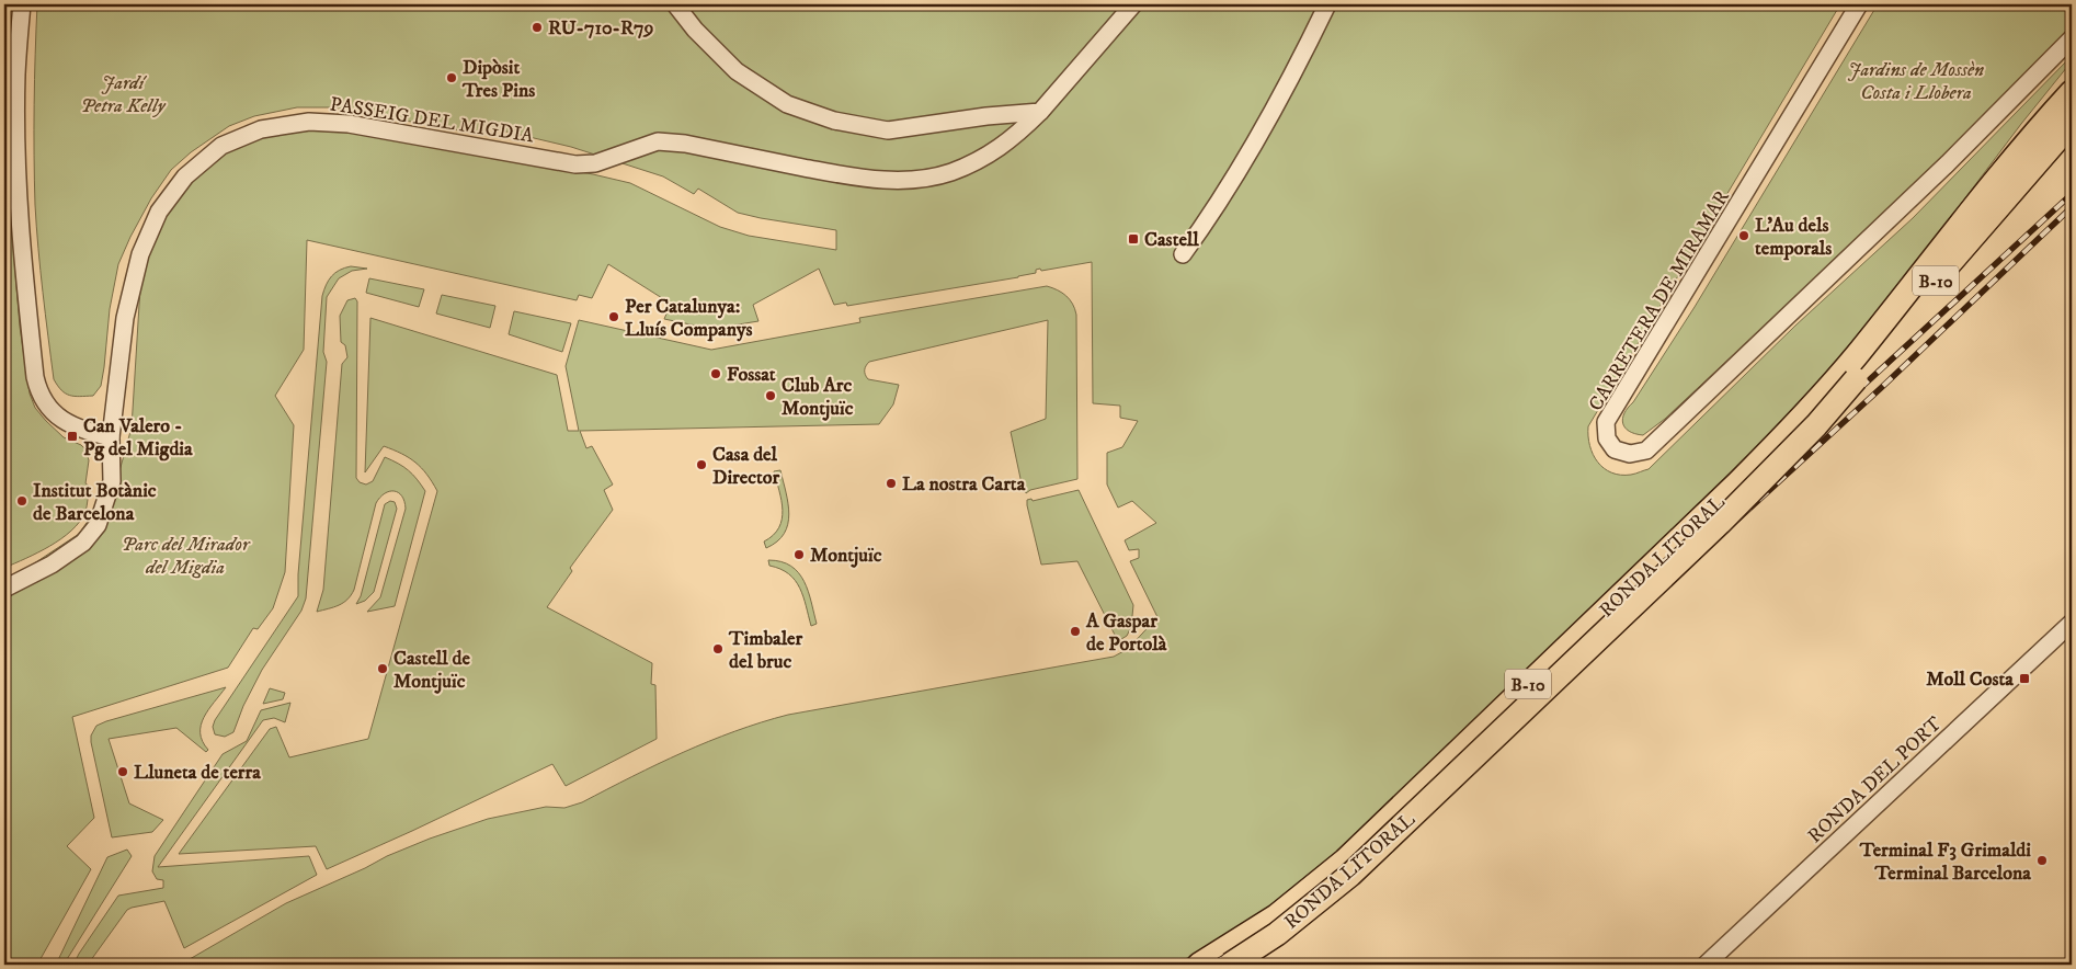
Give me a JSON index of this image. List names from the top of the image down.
{
  "streets": {
    "highway": ["B-10", "RONDA LITORAL"],
    "street": ["PASSEIG DEL MIGDIA", "CARRETERA DE MIRAMAR", "RONDA DEL PORT"]
  },
  "crossings": [
    ["B-10", "RONDA LITORAL"]
  ],
  "parks": ["Jardins de Mossèn Costa i Llobera", "Jardí Petra Kelly", "Parc del Mirador del Migdia"],
  "places": {
    "other": [
      "RU-710-R79",
      "Dipòsit Tres Pins",
      "L'Au dels temporals",
      "Per Catalunya: Lluís Companys",
      "Fossat",
      "Club Arc Montjuïc",
      "Casa del Director",
      "La nostra Carta",
      "Institut Botànic de Barcelona",
      "Montjuïc",
      "A Gaspar de Portolà",
      "Timbaler del bruc",
      "Castell de Montjuïc",
      "Lluneta de terra",
      "Terminal F3 Grimaldi Terminal Barcelona"
    ],
    "transit": ["Castell", "Can Valero - Pg del Migdia", "Moll Costa"]
  }
}
